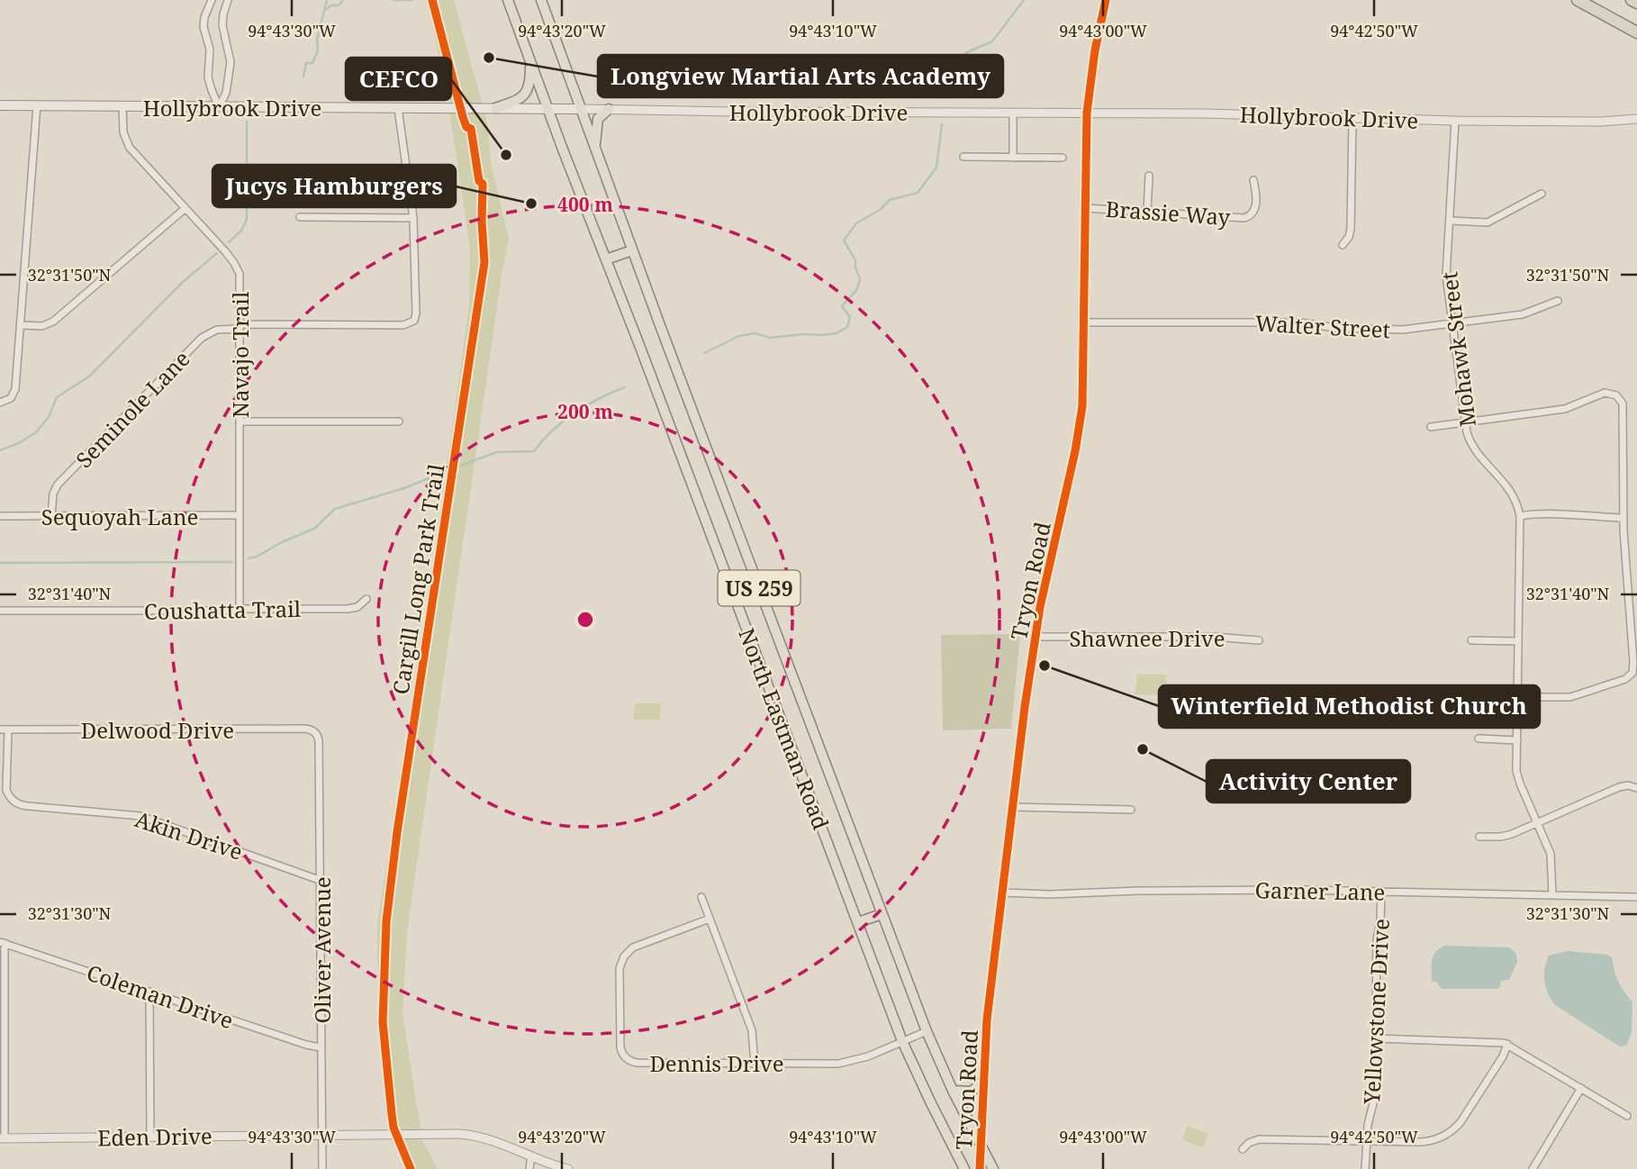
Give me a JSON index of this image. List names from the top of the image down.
{
  "streets": {
    "main road": ["Hollybrook Drive", "US 259", "North Eastman Road"],
    "street": [
      "Brassie Way",
      "Walter Street",
      "Mohawk Street",
      "Navajo Trail",
      "Seminole Lane",
      "Sequoyah Lane",
      "Tryon Road",
      "Coushatta Trail",
      "Shawnee Drive",
      "Delwood Drive",
      "Akin Drive",
      "Garner Lane",
      "Oliver Avenue",
      "Coleman Drive",
      "Yellowstone Drive",
      "Dennis Drive",
      "Eden Drive"
    ],
    "cycle path": ["Cargill Long Park Trail"]
  },
  "crossings": [
    ["Hollybrook Drive", "Mohawk Street"],
    ["Hollybrook Drive", "Navajo Trail"],
    ["Hollybrook Drive", "Seminole Lane"],
    ["Hollybrook Drive", "Tryon Road"],
    ["Hollybrook Drive", "North Eastman Road"],
    ["Brassie Way", "Tryon Road"],
    ["Walter Street", "Mohawk Street"],
    ["Walter Street", "Tryon Road"],
    ["Mohawk Street", "Garner Lane"],
    ["Navajo Trail", "Seminole Lane"],
    ["Navajo Trail", "Sequoyah Lane"],
    ["Navajo Trail", "Coushatta Trail"],
    ["Seminole Lane", "Sequoyah Lane"],
    ["Tryon Road", "Shawnee Drive"],
    ["Tryon Road", "North Eastman Road"],
    ["Tryon Road", "Garner Lane"],
    ["North Eastman Road", "Dennis Drive"],
    ["Delwood Drive", "Akin Drive"],
    ["Delwood Drive", "Oliver Avenue"],
    ["Akin Drive", "Oliver Avenue"],
    ["Garner Lane", "Yellowstone Drive"],
    ["Oliver Avenue", "Coleman Drive"],
    ["Oliver Avenue", "Eden Drive"]
  ],
  "places": [
    "Longview Martial Arts Academy",
    "CEFCO",
    "Jucys Hamburgers",
    "Winterfield Methodist Church",
    "Activity Center"
  ],
  "coordinates": [
    "94°43'30\"W",
    "94°43'20\"W",
    "94°43'10\"W",
    "94°43'00\"W",
    "94°42'50\"W",
    "32°31'50\"N",
    "32°31'40\"N",
    "32°31'30\"N"
  ],
  "rings": ["400 m", "200 m"]
}
